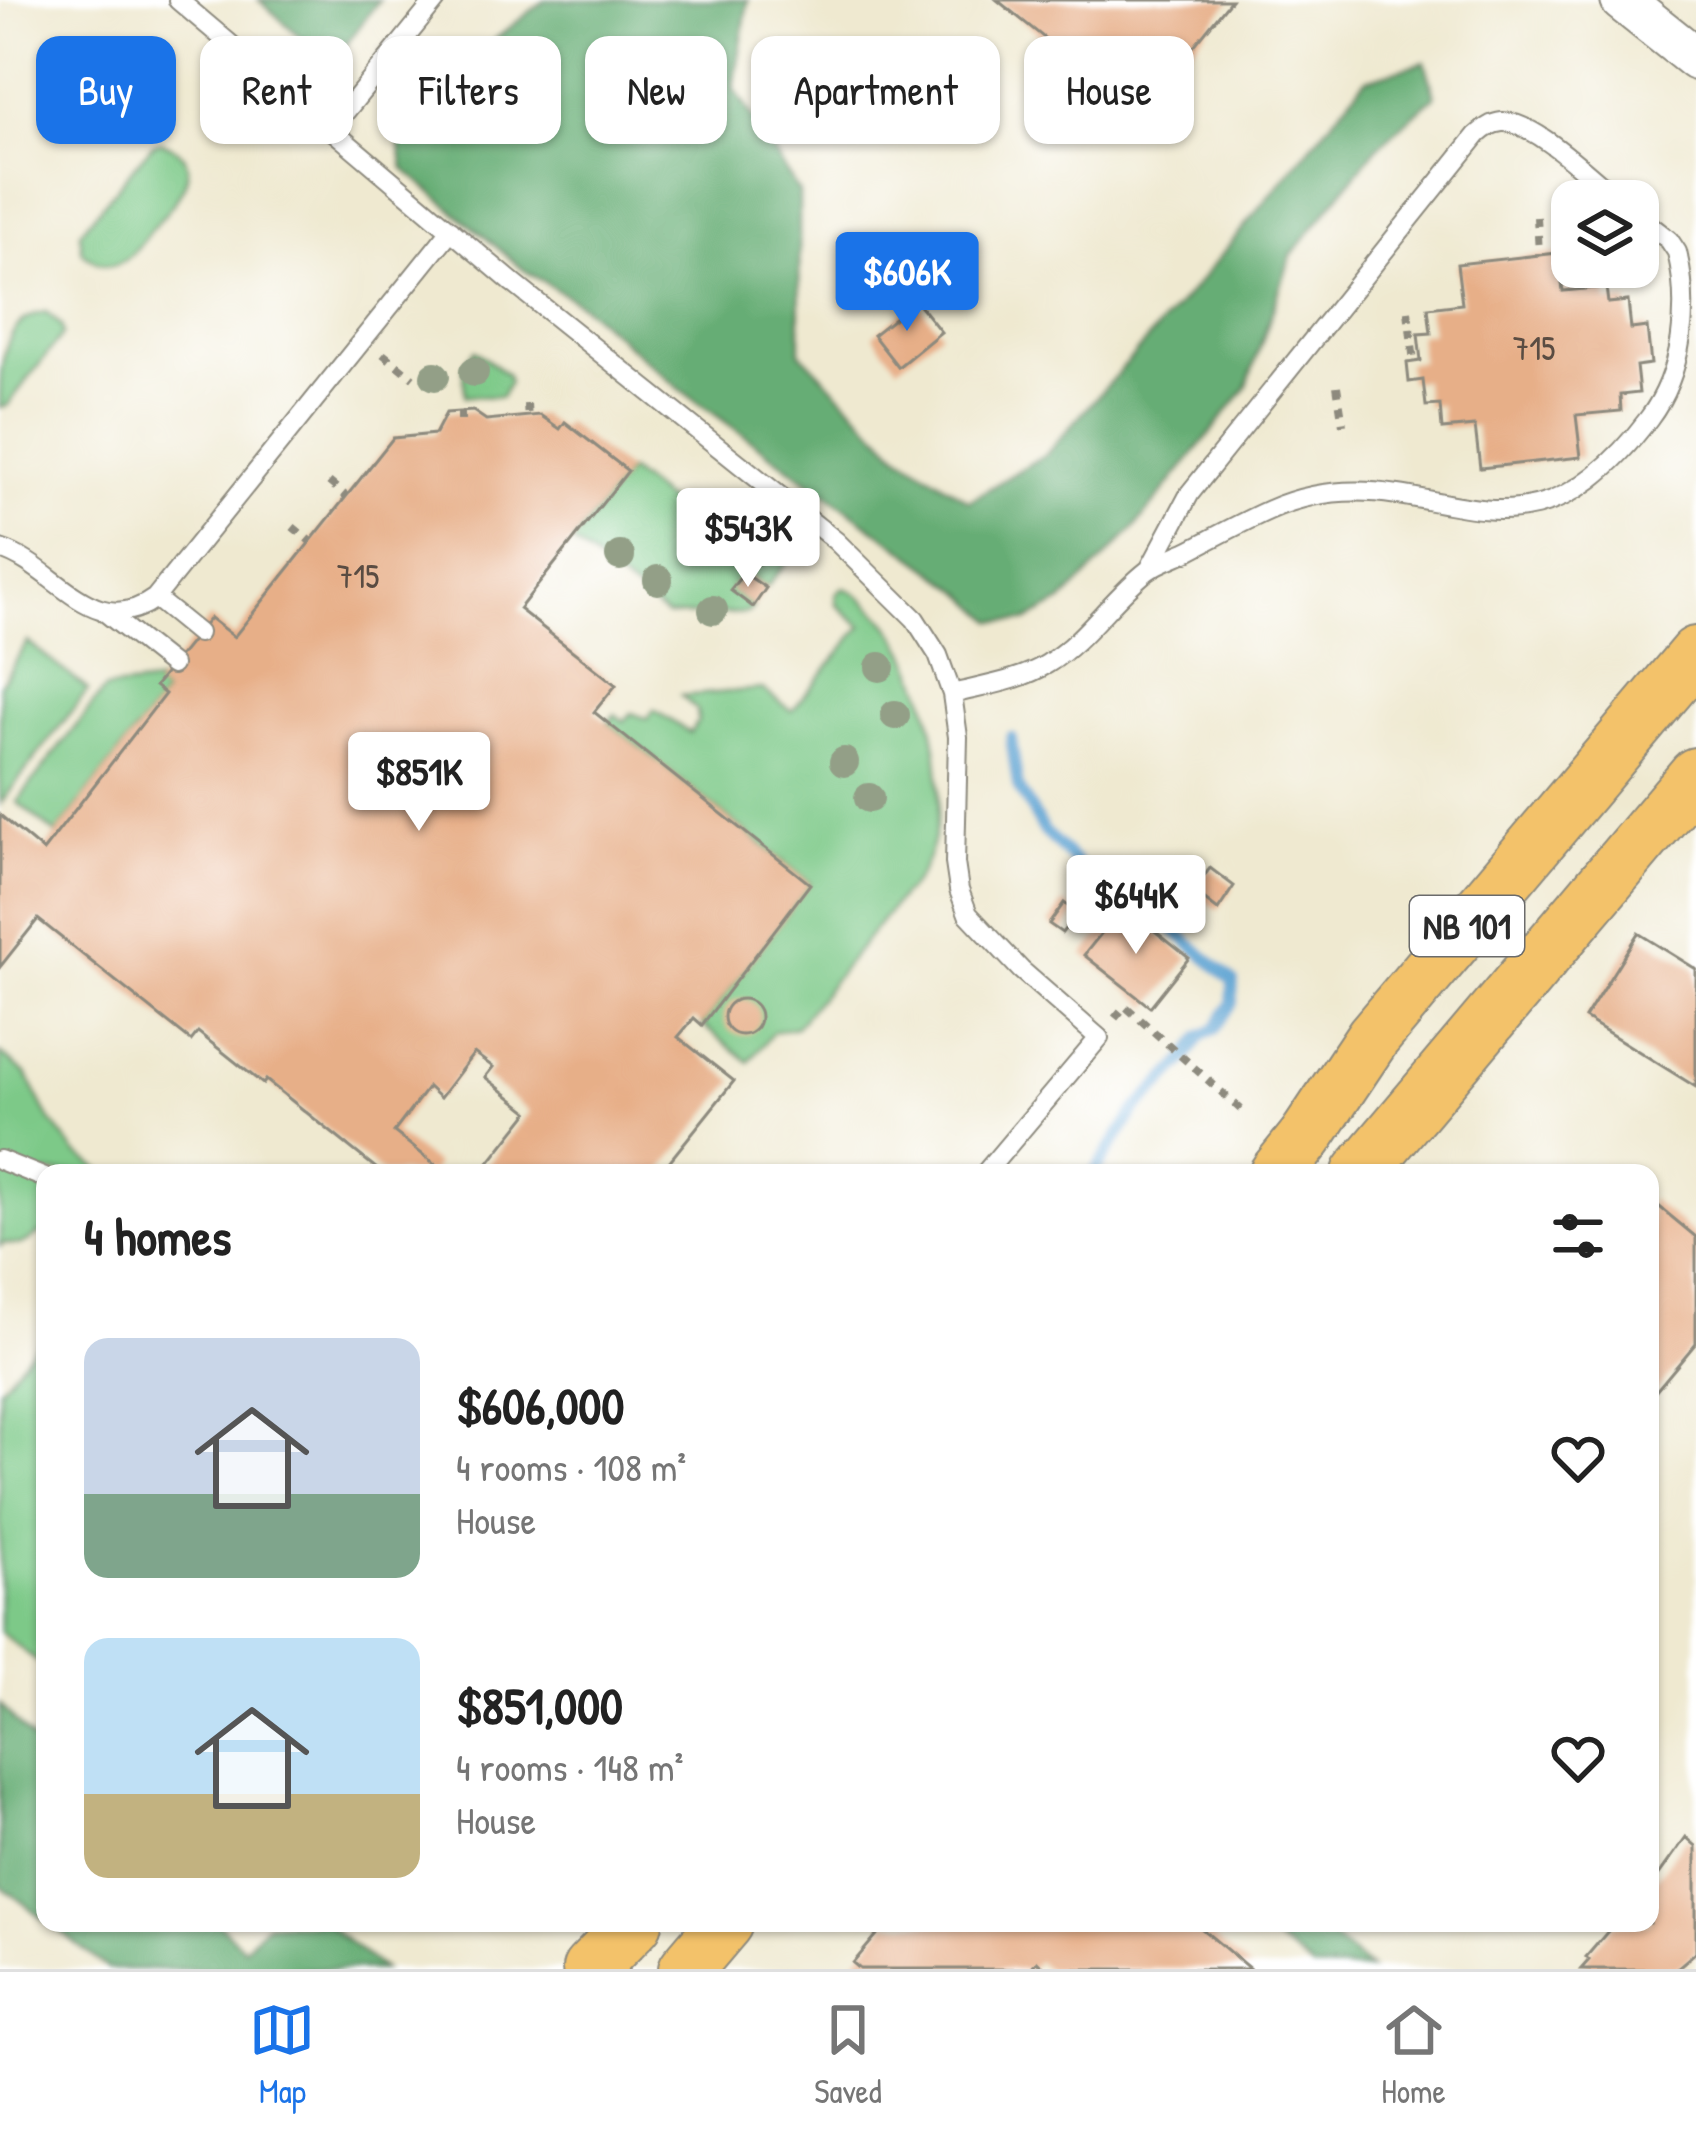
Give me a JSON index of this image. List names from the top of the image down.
{
  "streets": {
    "main road": ["NB 101"]
  },
  "house_numbers": ["715", "715"],
  "page": {
    "chip": [
      "Buy",
      "Rent",
      "Filters",
      "New",
      "Apartment",
      "House"
    ],
    "price": [
      "$606K",
      "$543K",
      "$851K",
      "$644K"
    ],
    "heading": "4 homes",
    "list": [
      {
        "name": "$606,000",
        "note": "4 rooms · 108 m² · House"
      },
      {
        "name": "$851,000",
        "note": "4 rooms · 148 m² · House"
      }
    ],
    "tabs": ["Map", "Saved", "Home"]
  }
}
